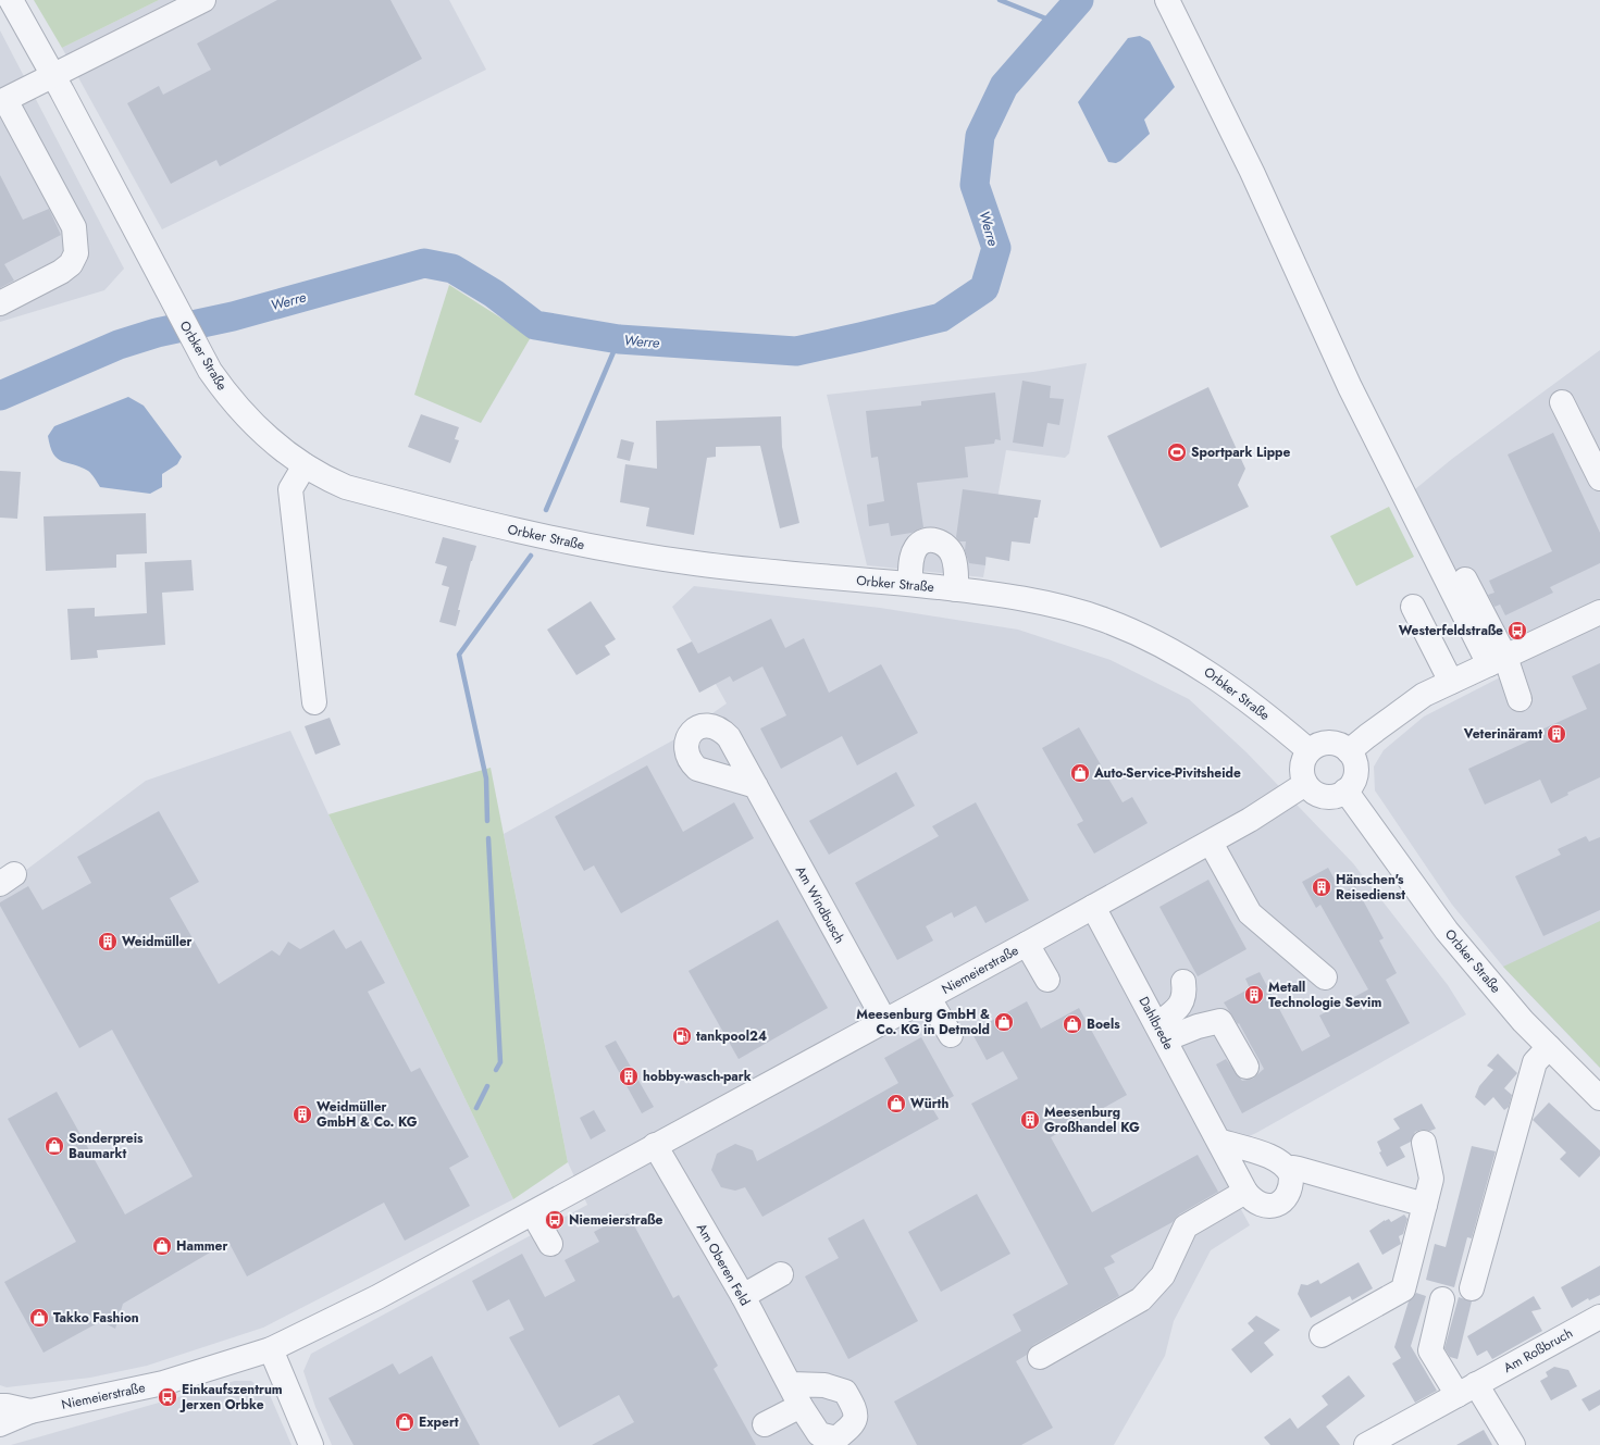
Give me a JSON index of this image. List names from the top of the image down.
{
  "streets": {
    "street": [
      "Orbker Straße",
      "Am Windbusch",
      "Niemeierstraße",
      "Dahlbrede",
      "Am Oberen Feld",
      "Am Roßbruch"
    ]
  },
  "crossings": [
    ["Orbker Straße", "Niemeierstraße"],
    ["Am Windbusch", "Niemeierstraße"],
    ["Niemeierstraße", "Dahlbrede"],
    ["Niemeierstraße", "Am Oberen Feld"]
  ],
  "water": ["Werre"],
  "places": {
    "sports": ["Sportpark Lippe"],
    "bus stop": ["Westerfeldstraße", "Niemeierstraße", "Einkaufszentrum Jerxen Orbke"],
    "building": [
      "Veterinäramt",
      "Hänschen's Reisedienst",
      "Weidmüller",
      "Metall Technologie Sevim",
      "hobby-wasch-park",
      "Weidmüller GmbH & Co. KG",
      "Meesenburg Großhandel KG"
    ],
    "shop": [
      "Auto-Service-Pivitsheide",
      "Meesenburg GmbH & Co. KG in Detmold",
      "Boels",
      "Würth",
      "Sonderpreis Baumarkt",
      "Hammer",
      "Takko Fashion",
      "Expert"
    ],
    "fuel station": ["tankpool24"]
  }
}
